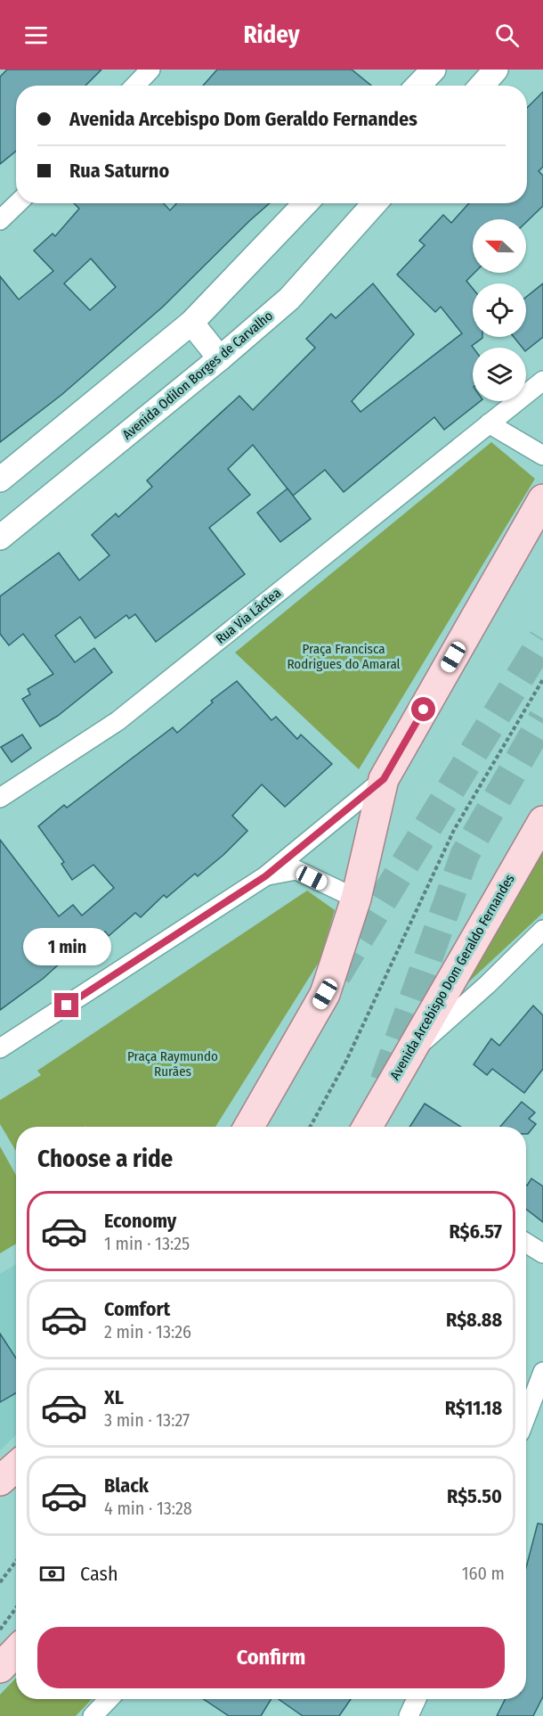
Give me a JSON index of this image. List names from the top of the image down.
{
  "streets": {
    "main road": ["Avenida Arcebispo Dom Geraldo Fernandes"],
    "street": ["Avenida Odilon Borges de Carvalho", "Rua Via Láctea"]
  },
  "parks": ["Praça Francisca Rodrigues do Amaral", "Praça Raymundo Rurães"],
  "north": "left",
  "page": {
    "header": "Ridey",
    "banner": ["Avenida Arcebispo Dom Geraldo Fernandes", "Rua Saturno"],
    "bubble": "1 min",
    "heading": "Choose a ride",
    "list": [
      {
        "name": "Economy",
        "note": "1 min · 13:25",
        "value": "R$6.57"
      },
      {
        "name": "Comfort",
        "note": "2 min · 13:26",
        "value": "R$8.88"
      },
      {
        "name": "XL",
        "note": "3 min · 13:27",
        "value": "R$11.18"
      },
      {
        "name": "Black",
        "note": "4 min · 13:28",
        "value": "R$5.50"
      }
    ],
    "pay": ["Cash", "160 m"],
    "buttons": "Confirm"
  }
}
